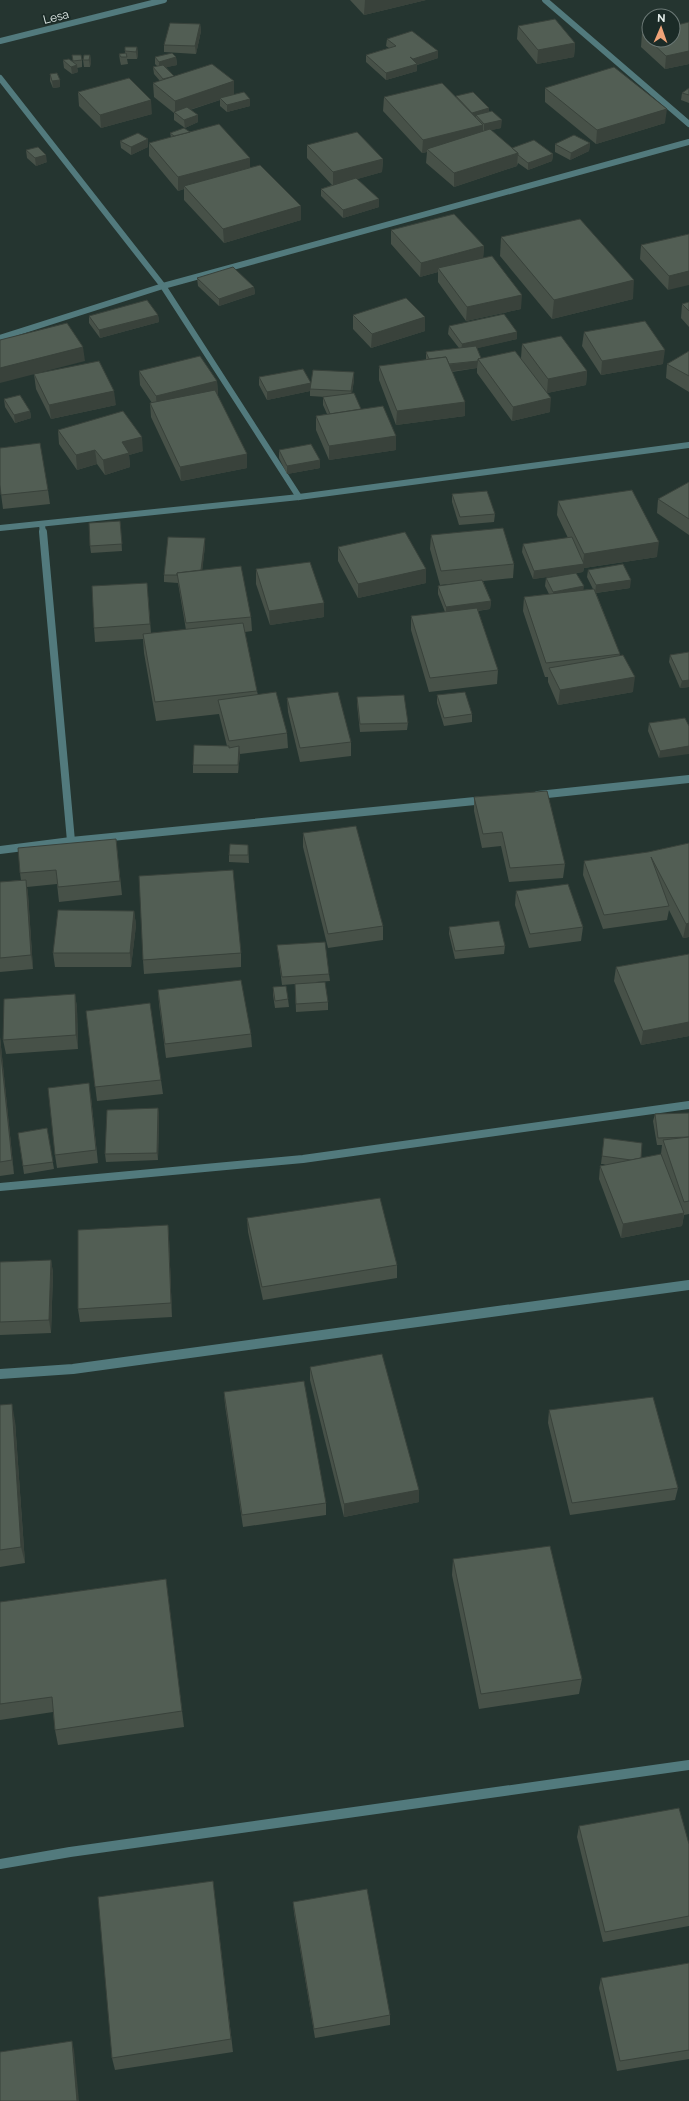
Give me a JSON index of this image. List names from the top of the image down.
{
  "streets": {
    "street": ["Lesa"]
  },
  "north": "top"
}
